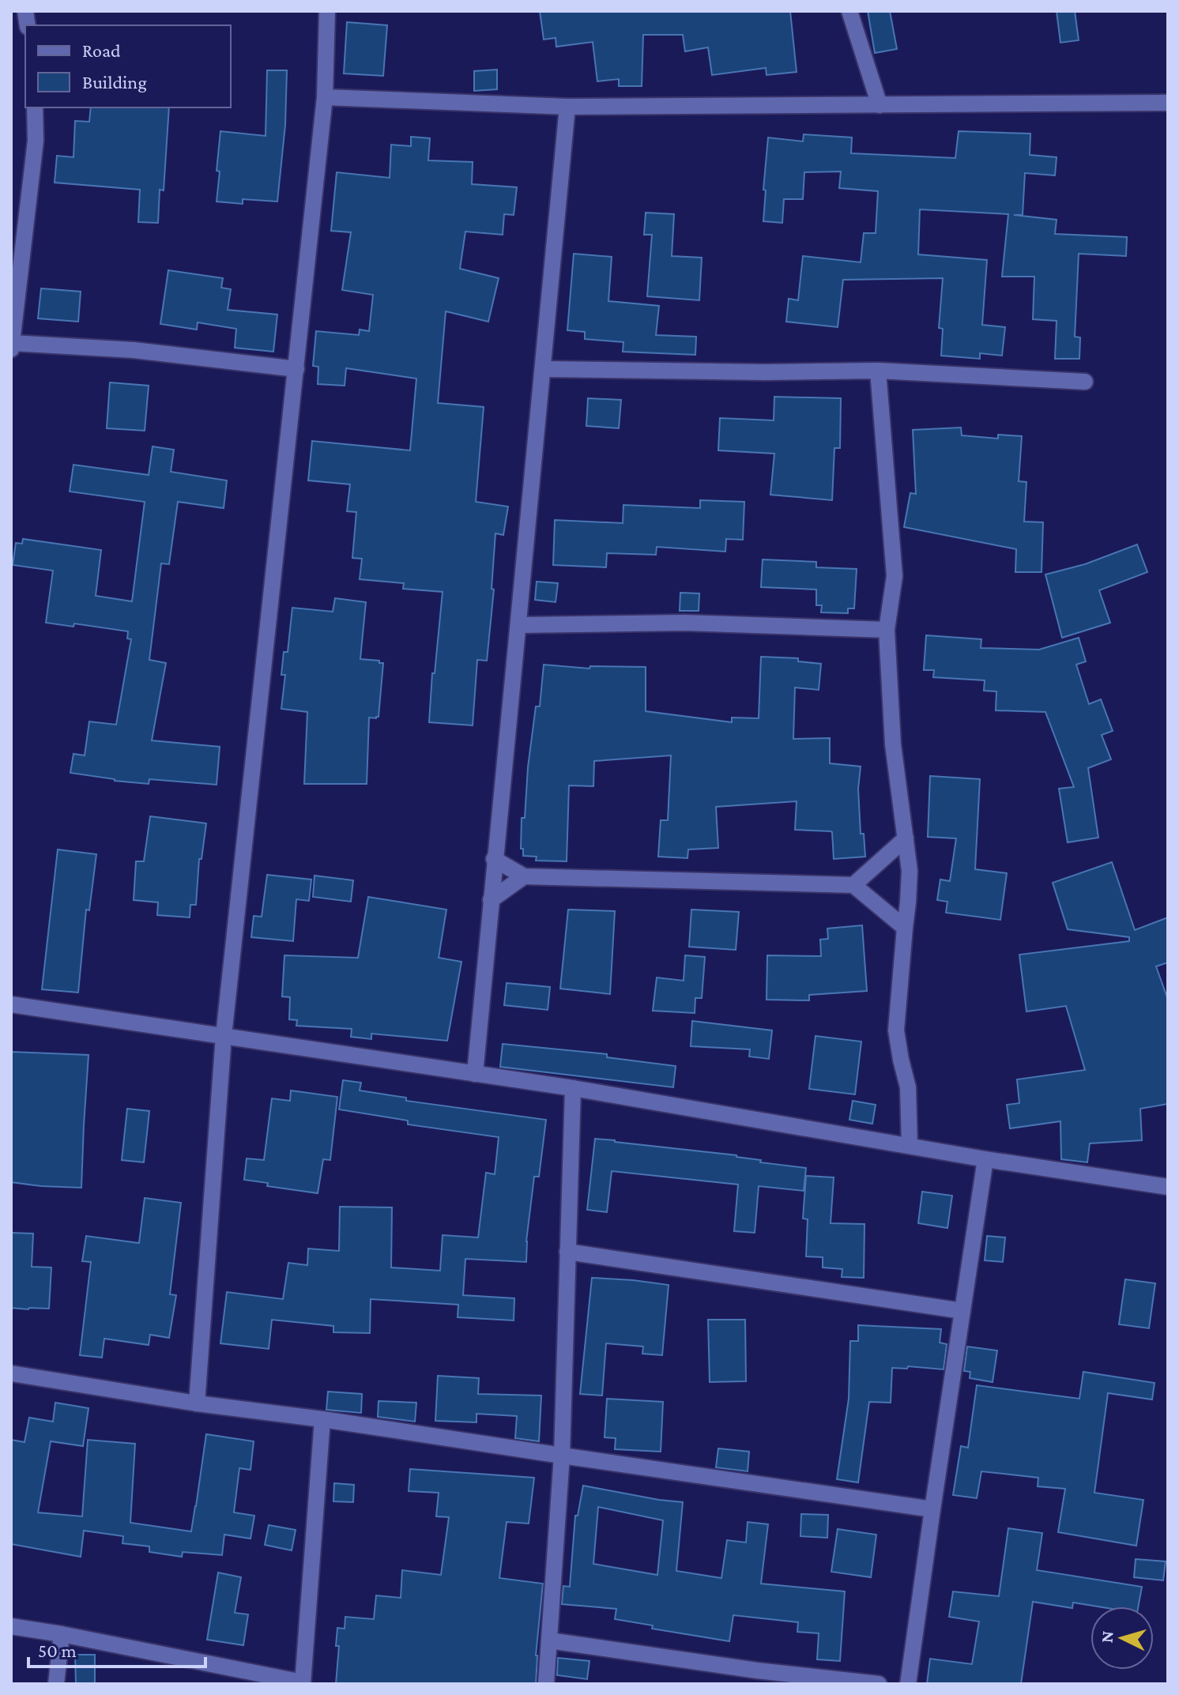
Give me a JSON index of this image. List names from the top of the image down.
{
  "legend": ["Road", "Building"],
  "scale_bar": "50 m",
  "north": "left"
}
